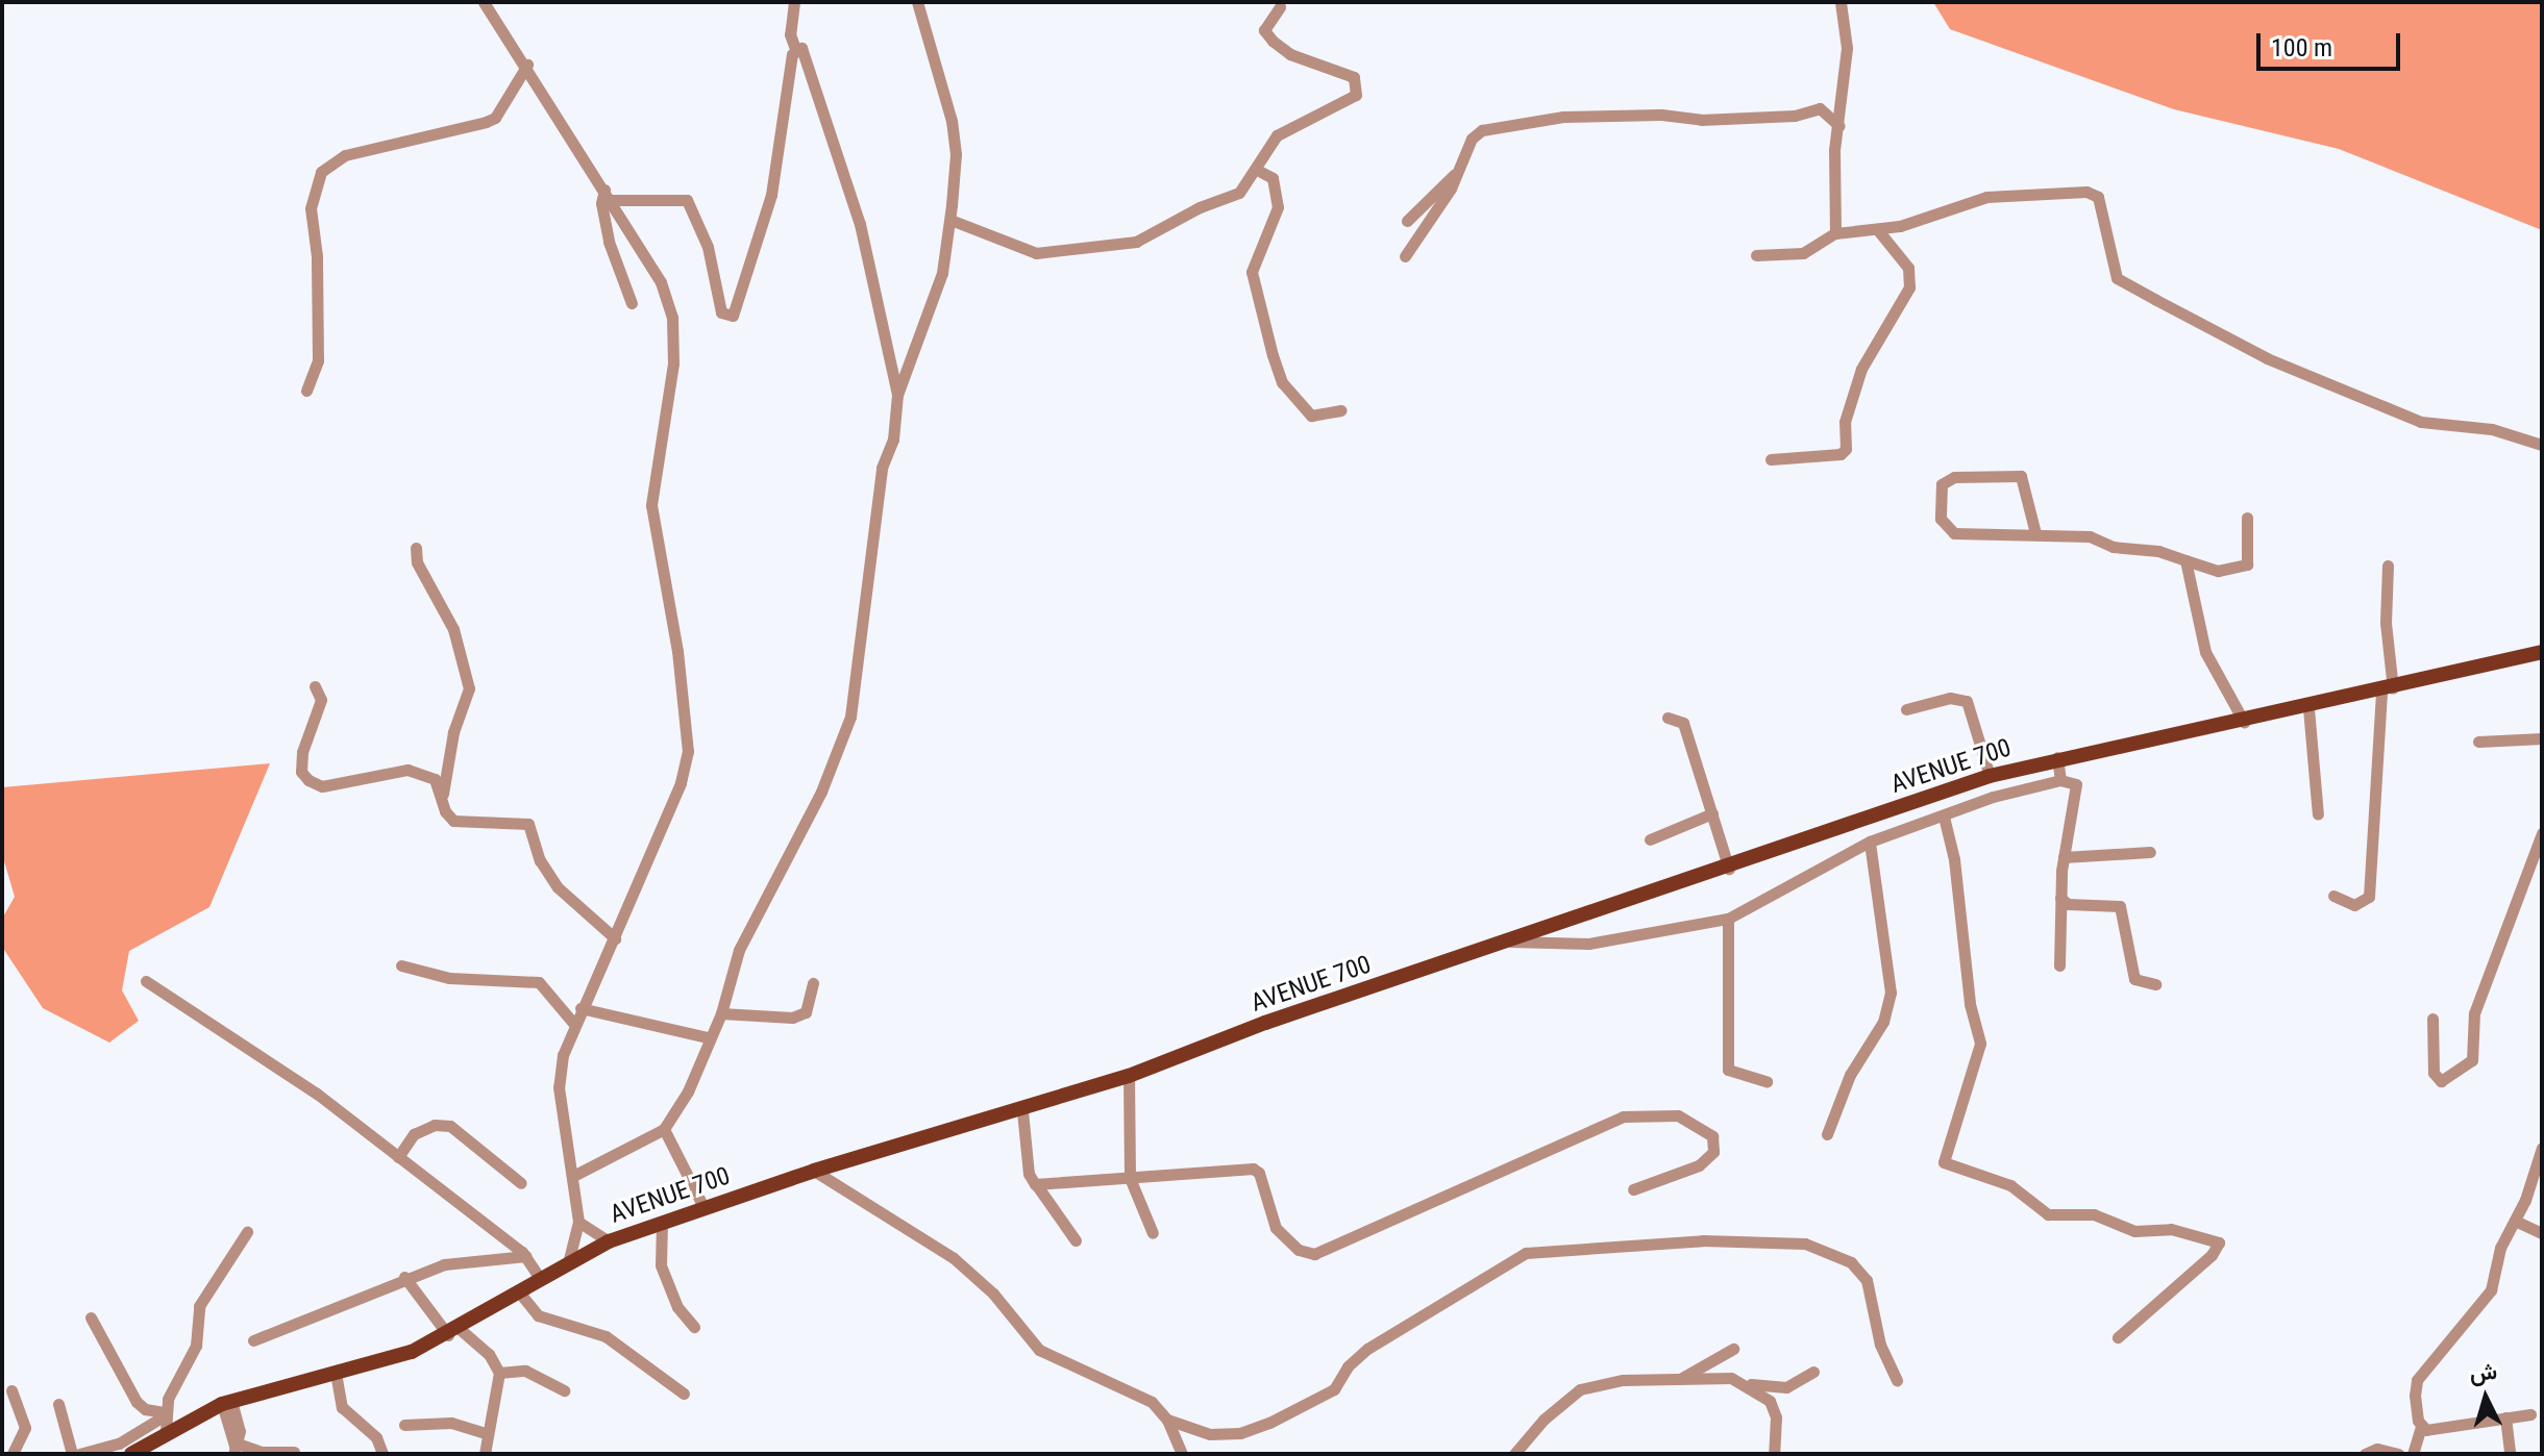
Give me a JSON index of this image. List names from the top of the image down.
{
  "streets": {
    "main road": ["AVENUE 700"]
  },
  "scale_bar": "100 m",
  "north": "top"
}
